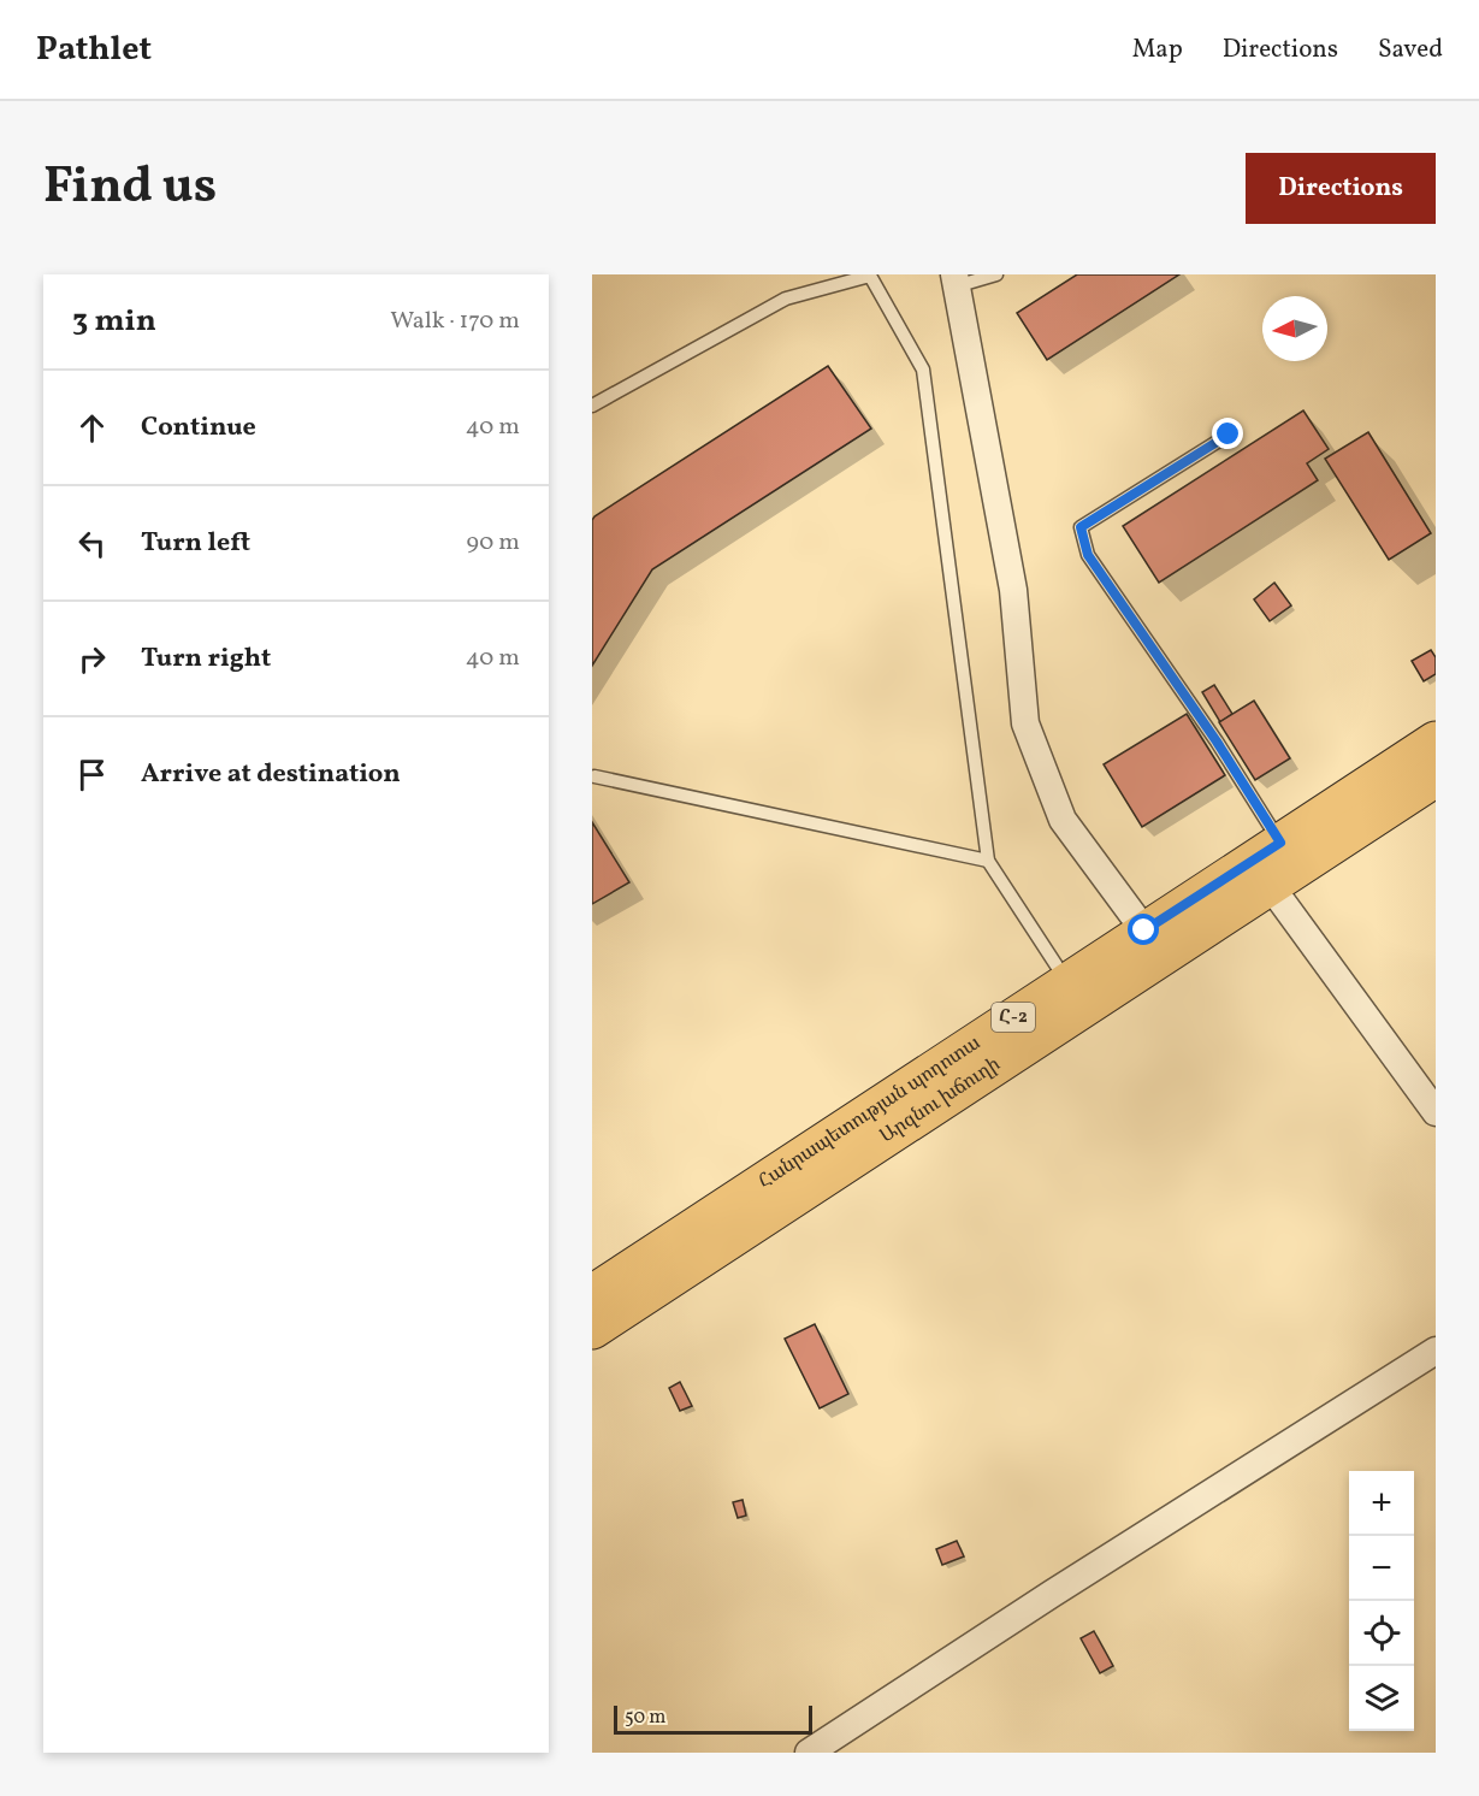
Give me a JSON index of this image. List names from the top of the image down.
{
  "streets": {
    "main road": ["Հ-2", "Արզնու խճուղի", "Հանրապետության պողոտա"]
  },
  "scale_bar": "50 m",
  "north": "left",
  "page": {
    "header": "Pathlet",
    "nav": ["Map", "Directions", "Saved"],
    "title": "Find us",
    "buttons": "Directions",
    "heading": ["3 min", "Walk · 170 m"],
    "list": [
      ["Continue", "40 m"],
      ["Turn left", "90 m"],
      ["Turn right", "40 m"],
      "Arrive at destination"
    ],
    "map_buttons": ["+", "−"],
    "scale": "50 m"
  }
}
